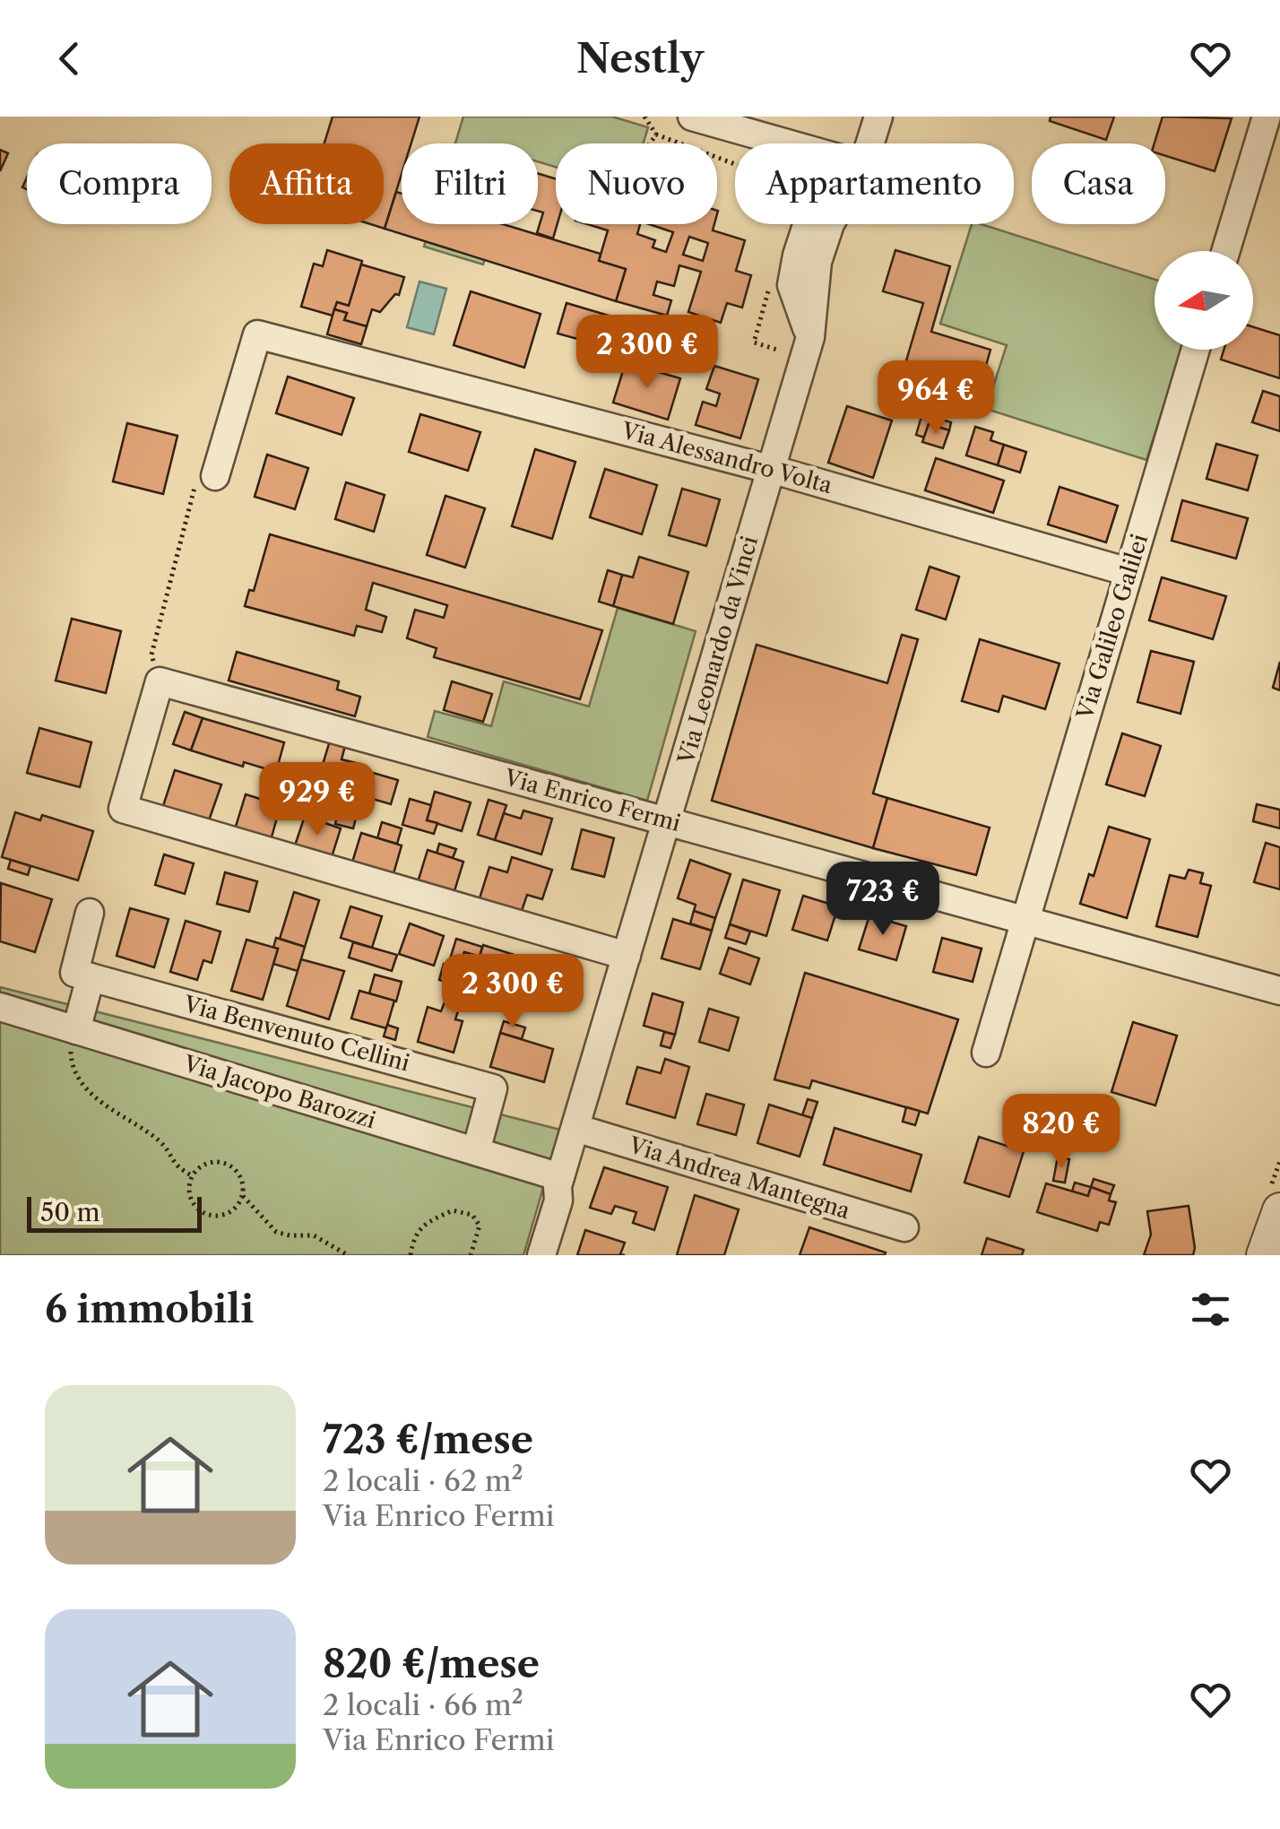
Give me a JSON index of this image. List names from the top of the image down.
{
  "streets": {
    "street": [
      "Via Alessandro Volta",
      "Via Galileo Galilei",
      "Via Leonardo da Vinci",
      "Via Enrico Fermi",
      "Via Benvenuto Cellini",
      "Via Jacopo Barozzi",
      "Via Andrea Mantegna"
    ]
  },
  "crossings": [
    ["Via Alessandro Volta", "Via Galileo Galilei"],
    ["Via Alessandro Volta", "Via Leonardo da Vinci"],
    ["Via Galileo Galilei", "Via Enrico Fermi"],
    ["Via Leonardo da Vinci", "Via Enrico Fermi"],
    ["Via Leonardo da Vinci", "Via Jacopo Barozzi"],
    ["Via Leonardo da Vinci", "Via Andrea Mantegna"],
    ["Via Benvenuto Cellini", "Via Jacopo Barozzi"]
  ],
  "scale_bar": "50 m",
  "north": "left",
  "page": {
    "header": "Nestly",
    "chip": [
      "Compra",
      "Affitta",
      "Filtri",
      "Nuovo",
      "Appartamento",
      "Casa"
    ],
    "price": [
      "2 300 €",
      "964 €",
      "929 €",
      "723 €",
      "2 300 €",
      "820 €"
    ],
    "scale": "50 m",
    "heading": "6 immobili",
    "list": [
      {
        "name": "723 €/mese",
        "note": "2 locali · 62 m² · Via Enrico Fermi"
      },
      {
        "name": "820 €/mese",
        "note": "2 locali · 66 m² · Via Enrico Fermi"
      }
    ]
  }
}
